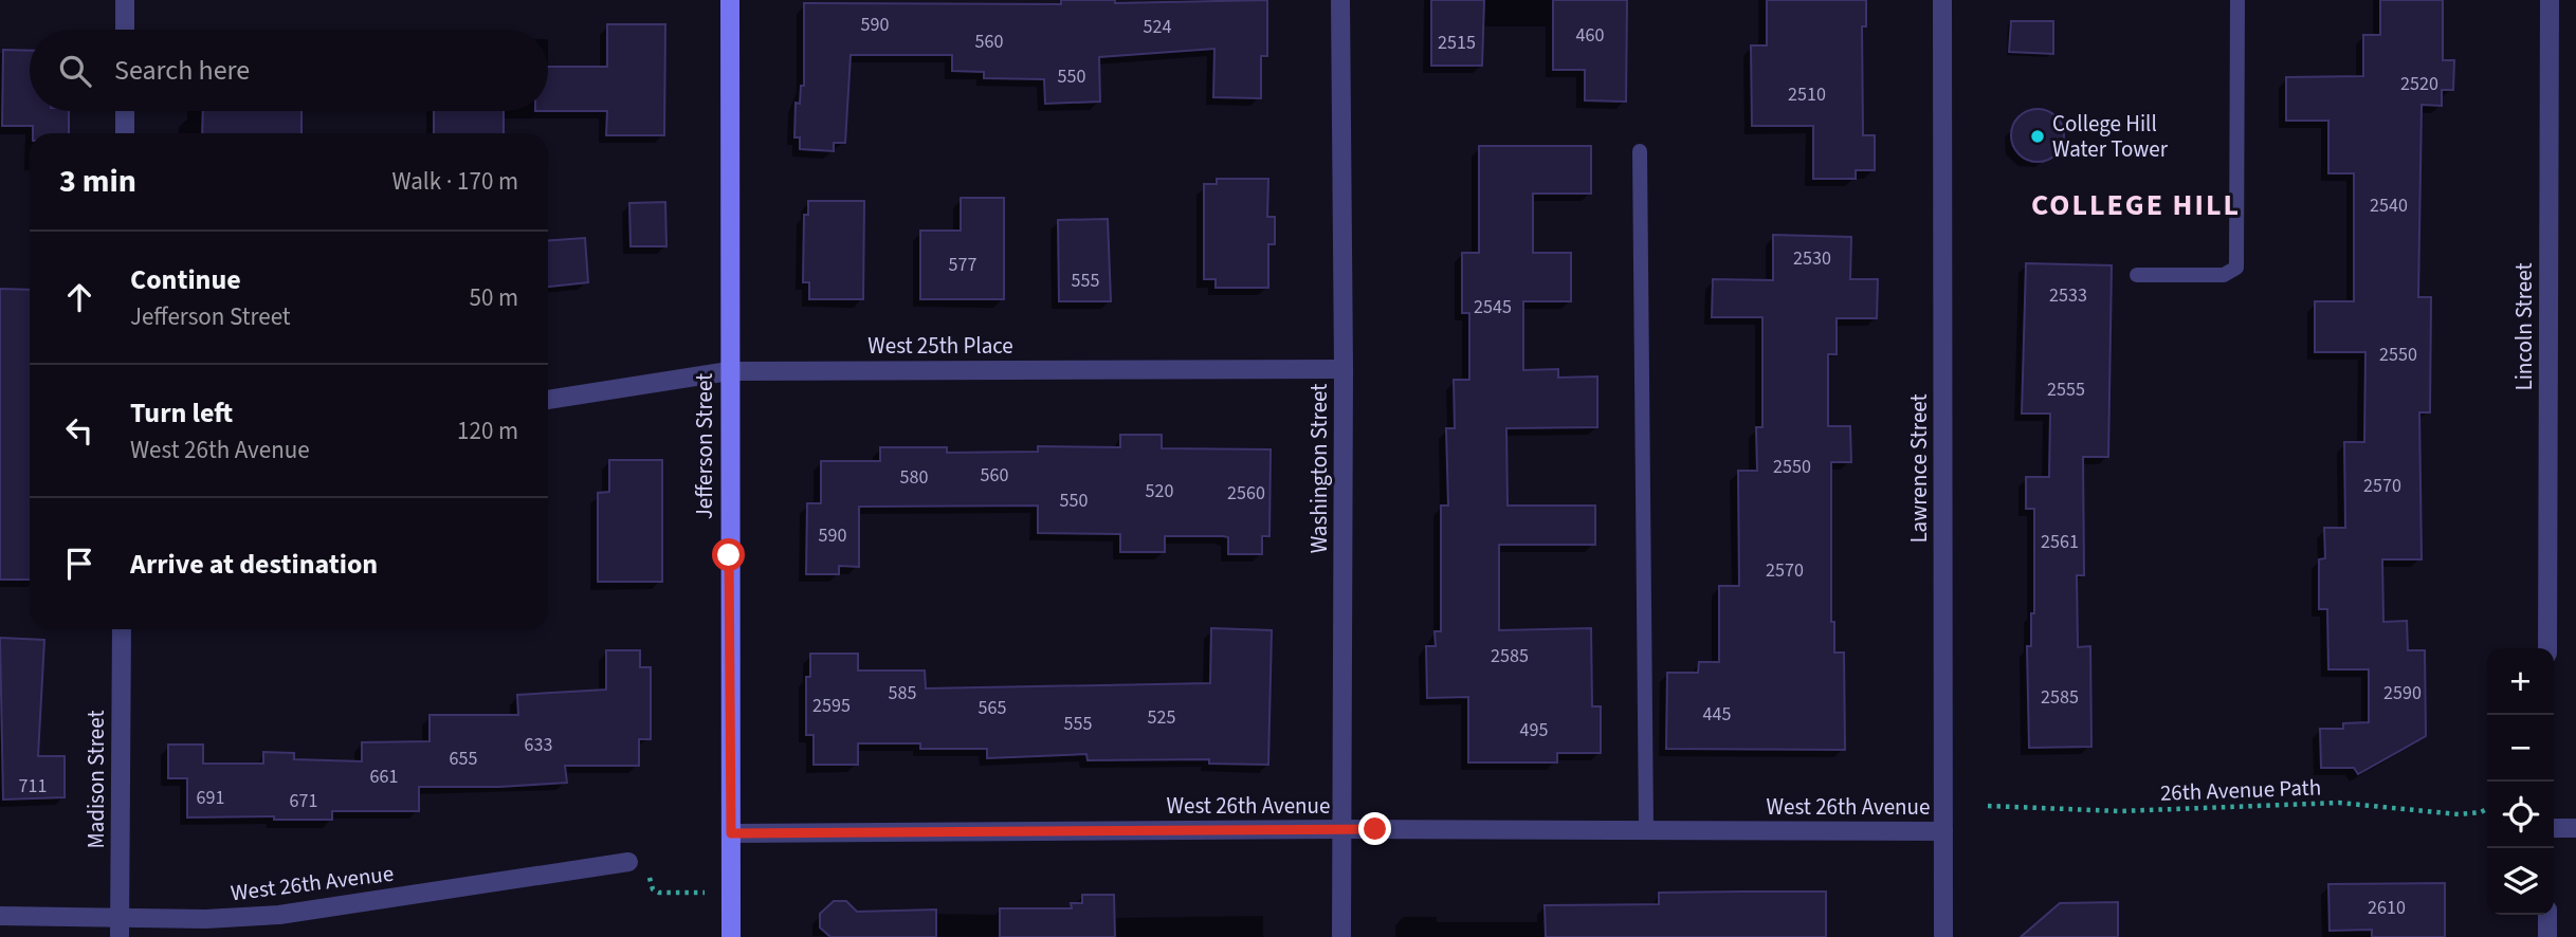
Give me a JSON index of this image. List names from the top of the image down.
{
  "streets": {
    "street": [
      "Lincoln Street",
      "West 25th Place",
      "Jefferson Street",
      "Washington Street",
      "Lawrence Street",
      "Madison Street",
      "West 26th Avenue"
    ],
    "path": ["26th Avenue Path"]
  },
  "crossings": [
    ["West 25th Place", "Jefferson Street"],
    ["West 25th Place", "Washington Street"],
    ["Jefferson Street", "West 26th Avenue"],
    ["Washington Street", "West 26th Avenue"],
    ["Lawrence Street", "West 26th Avenue"],
    ["Madison Street", "West 26th Avenue"]
  ],
  "districts": ["COLLEGE HILL"],
  "places": ["College Hill Water Tower"],
  "house_numbers": [
    "590",
    "524",
    "460",
    "560",
    "2515",
    "550",
    "2520",
    "2510",
    "2540",
    "2530",
    "577",
    "555",
    "2533",
    "2545",
    "2550",
    "2555",
    "2550",
    "560",
    "580",
    "2570",
    "520",
    "2560",
    "550",
    "590",
    "2561",
    "2570",
    "2585",
    "585",
    "2590",
    "2585",
    "2595",
    "565",
    "445",
    "525",
    "555",
    "495",
    "633",
    "655",
    "661",
    "711",
    "691",
    "671",
    "2610"
  ],
  "page": {
    "search": "Search here",
    "heading": ["3 min", "Walk · 170 m"],
    "list": [
      ["Continue", "Jefferson Street", "50 m"],
      ["Turn left", "West 26th Avenue", "120 m"],
      "Arrive at destination"
    ],
    "map_buttons": ["+", "−"]
  }
}
